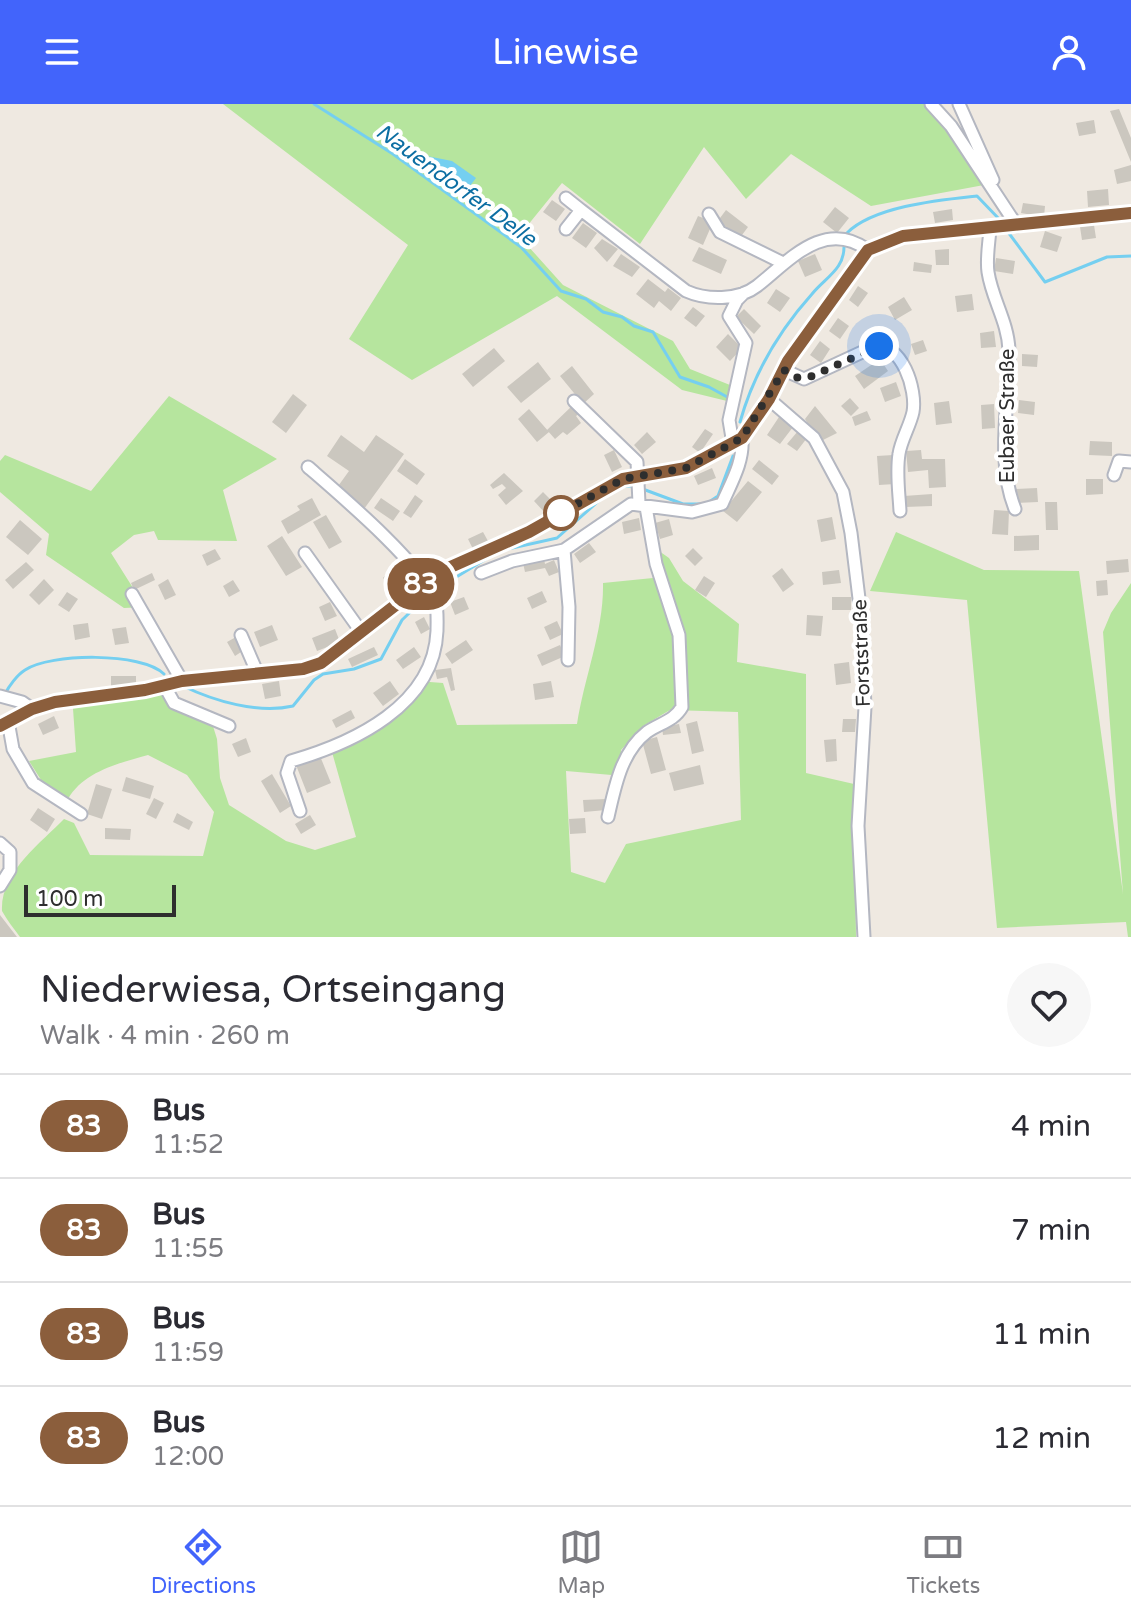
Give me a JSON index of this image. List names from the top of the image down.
{
  "streets": {
    "street": ["Eubaer Straße", "Forststraße"]
  },
  "water": ["Nauendorfer Delle"],
  "lines": ["bus line 83"],
  "scale_bar": "100 m",
  "page": {
    "header": "Linewise",
    "on_map": "83",
    "scale": "100 m",
    "heading": ["Niederwiesa, Ortseingang", "Walk · 4 min · 260 m"],
    "list": [
      {
        "mark": "83",
        "name": "Bus",
        "note": "11:52",
        "value": "4 min"
      },
      {
        "mark": "83",
        "name": "Bus",
        "note": "11:55",
        "value": "7 min"
      },
      {
        "mark": "83",
        "name": "Bus",
        "note": "11:59",
        "value": "11 min"
      },
      {
        "mark": "83",
        "name": "Bus",
        "note": "12:00",
        "value": "12 min"
      }
    ],
    "tabs": ["Directions", "Map", "Tickets"]
  }
}
